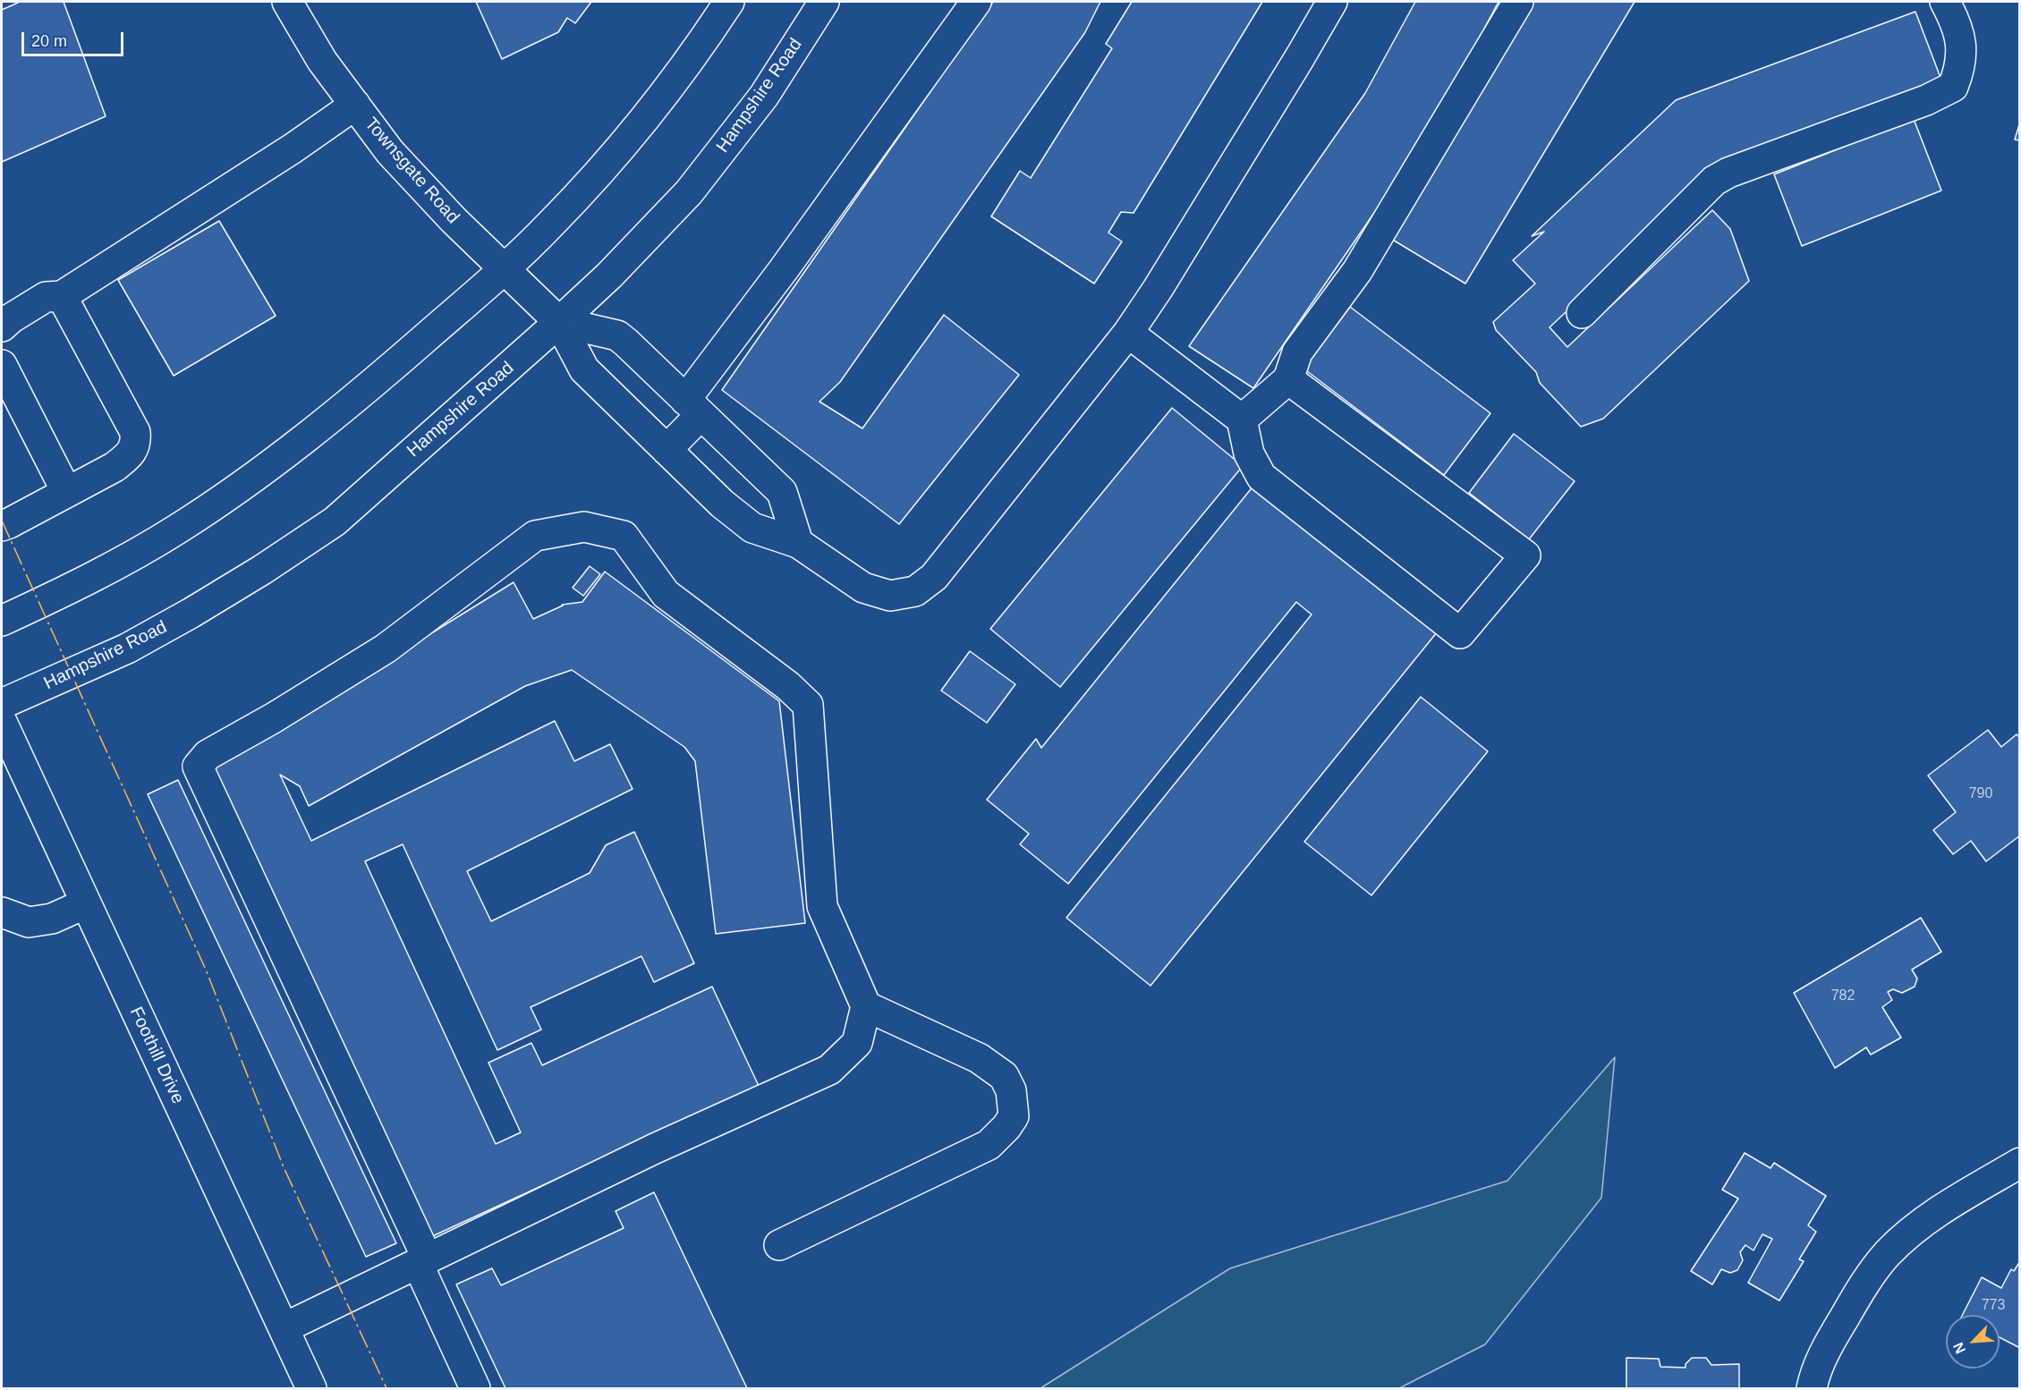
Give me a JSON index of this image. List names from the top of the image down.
{
  "streets": {
    "main road": ["Hampshire Road", "Townsgate Road", "Foothill Drive"]
  },
  "crossings": [
    ["Hampshire Road", "Townsgate Road"]
  ],
  "house_numbers": ["790", "782", "773"],
  "scale_bar": "20 m",
  "north": "bottom left"
}
